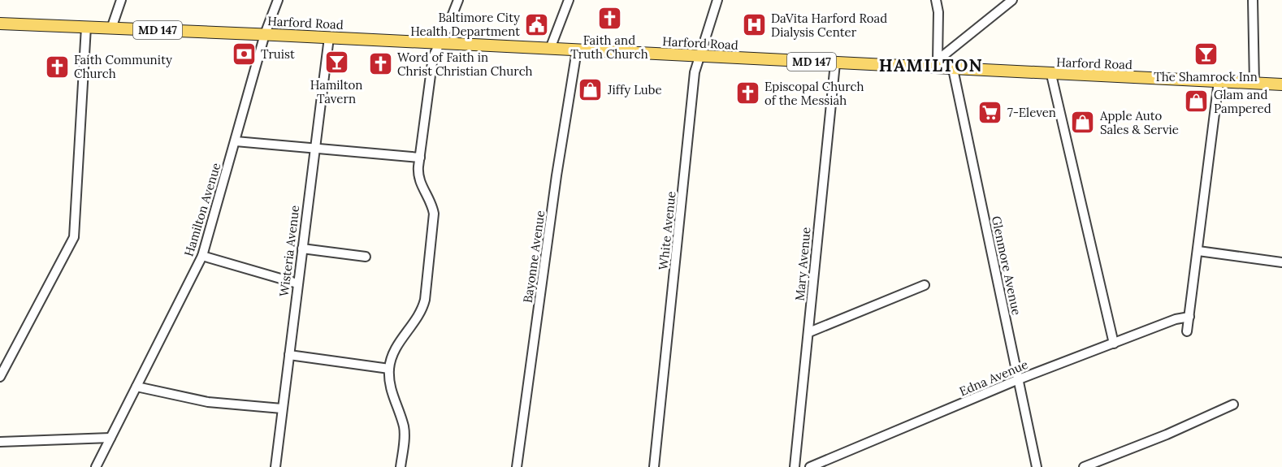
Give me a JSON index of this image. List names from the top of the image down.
{
  "streets": {
    "main road": ["Harford Road", "MD 147"],
    "street": [
      "Hamilton Avenue",
      "White Avenue",
      "Wisteria Avenue",
      "Bayonne Avenue",
      "Mary Avenue",
      "Glenmore Avenue",
      "Edna Avenue"
    ]
  },
  "crossings": [
    ["Harford Road", "Hamilton Avenue"],
    ["Harford Road", "White Avenue"],
    ["Harford Road", "Wisteria Avenue"],
    ["Harford Road", "Bayonne Avenue"],
    ["Harford Road", "Mary Avenue"],
    ["Harford Road", "Glenmore Avenue"],
    ["Glenmore Avenue", "Edna Avenue"]
  ],
  "districts": ["HAMILTON"],
  "places": {
    "church": [
      "Faith and Truth Church",
      "Word of Faith in Christ Christian Church",
      "Faith Community Church",
      "Episcopal Church of the Messiah"
    ],
    "public building": ["Baltimore City Health Department"],
    "hospital": ["DaVita Harford Road Dialysis Center"],
    "bank": ["Truist"],
    "bar": ["The Shamrock Inn", "Hamilton Tavern"],
    "shop": ["Jiffy Lube", "Glam and Pampered", "Apple Auto Sales & Servie"],
    "supermarket": ["7-Eleven"]
  }
}
